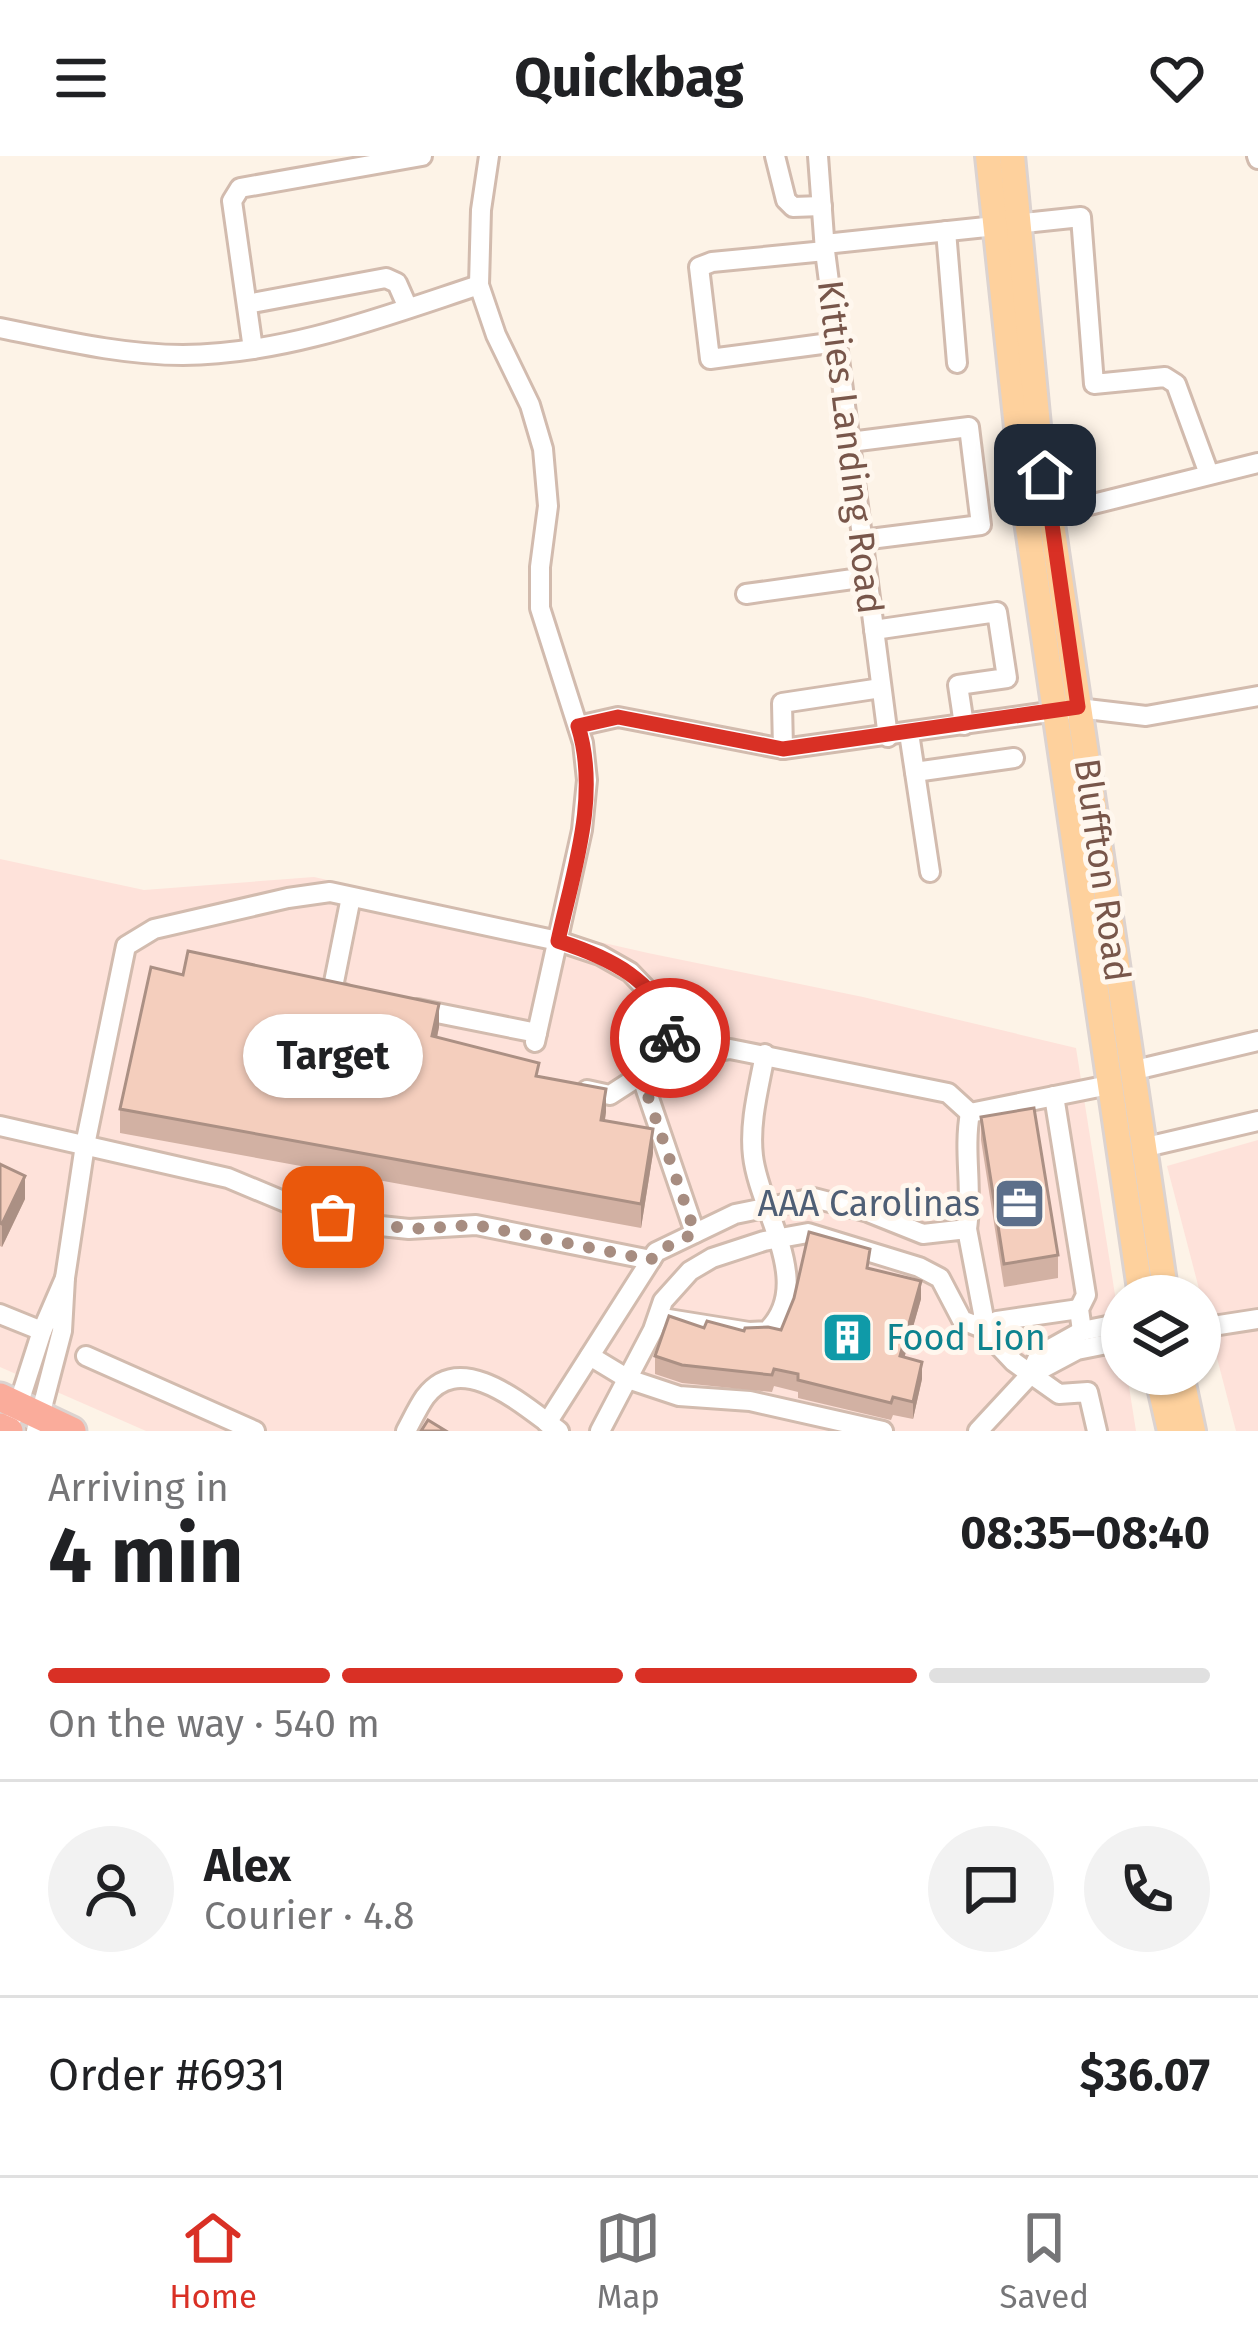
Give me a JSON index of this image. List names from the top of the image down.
{
  "streets": {
    "main road": ["Bluffton Road"],
    "street": ["Kitties Landing Road"]
  },
  "places": {
    "office": ["AAA Carolinas"],
    "other": ["Target"],
    "building": ["Food Lion"]
  },
  "page": {
    "header": "Quickbag",
    "bubble": "Target",
    "heading": ["4 min", "Arriving in", "08:35–08:40"],
    "panel": [
      "Alex",
      "Courier · 4.8",
      "Order #6931",
      "$36.07"
    ],
    "bar": "On the way · 540 m",
    "tabs": ["Home", "Map", "Saved"]
  }
}
